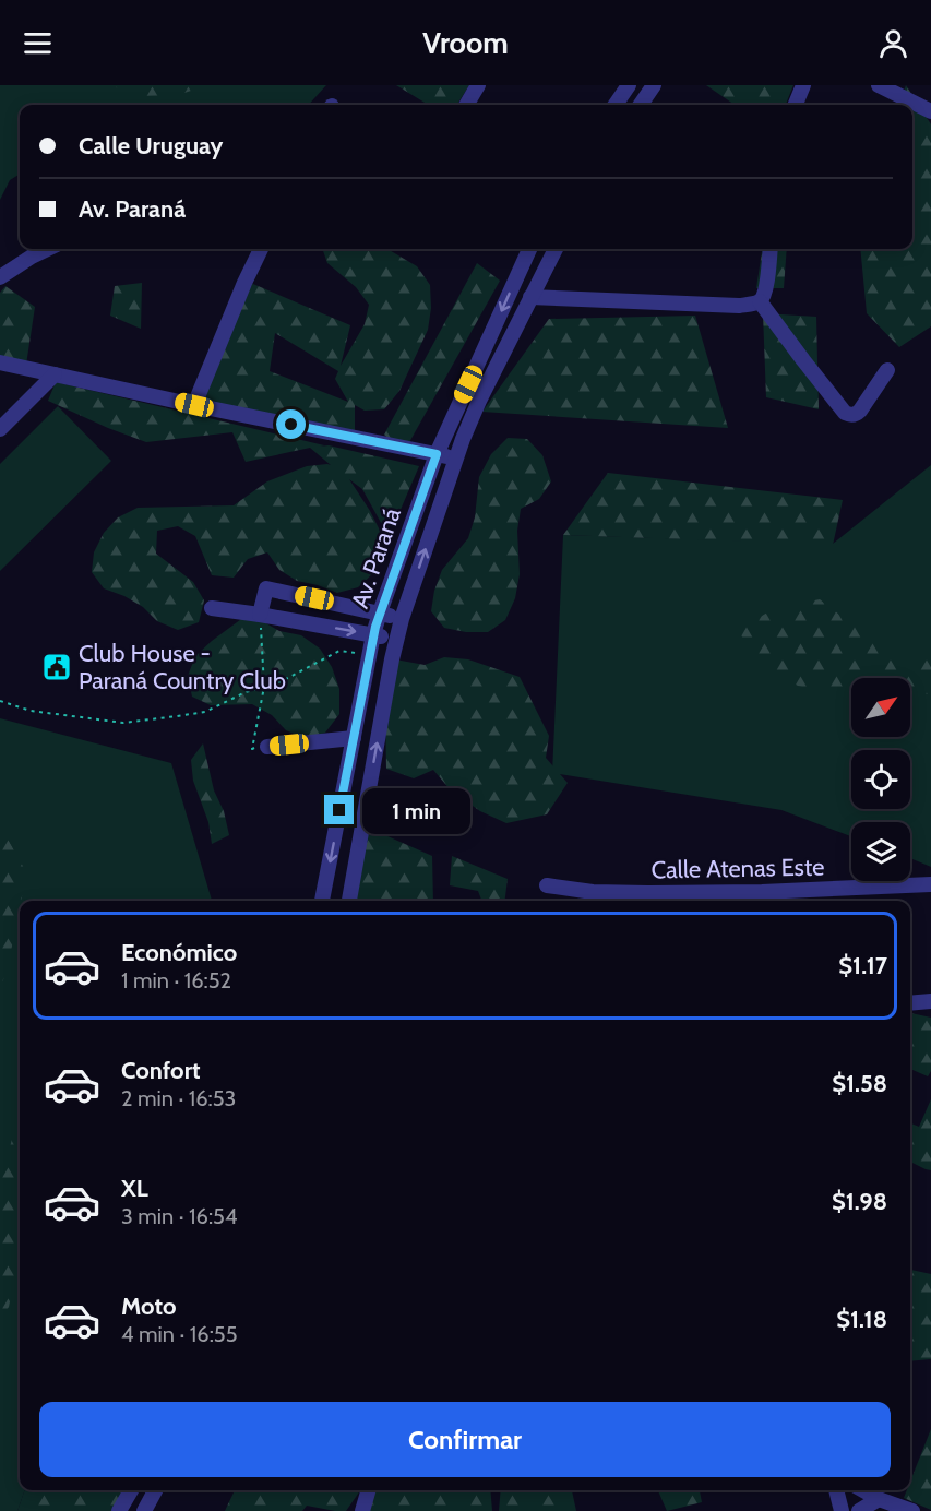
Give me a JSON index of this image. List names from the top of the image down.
{
  "streets": {
    "street": ["Av. Paraná", "Calle Atenas Este"]
  },
  "places": {
    "public building": ["Club House - Paraná Country Club"]
  },
  "north": "top right",
  "page": {
    "header": "Vroom",
    "banner": ["Calle Uruguay", "Av. Paraná"],
    "bubble": "1 min",
    "list": [
      {
        "name": "Económico",
        "note": "1 min · 16:52",
        "value": "$1.17"
      },
      {
        "name": "Confort",
        "note": "2 min · 16:53",
        "value": "$1.58"
      },
      {
        "name": "XL",
        "note": "3 min · 16:54",
        "value": "$1.98"
      },
      {
        "name": "Moto",
        "note": "4 min · 16:55",
        "value": "$1.18"
      }
    ],
    "buttons": "Confirmar"
  }
}
